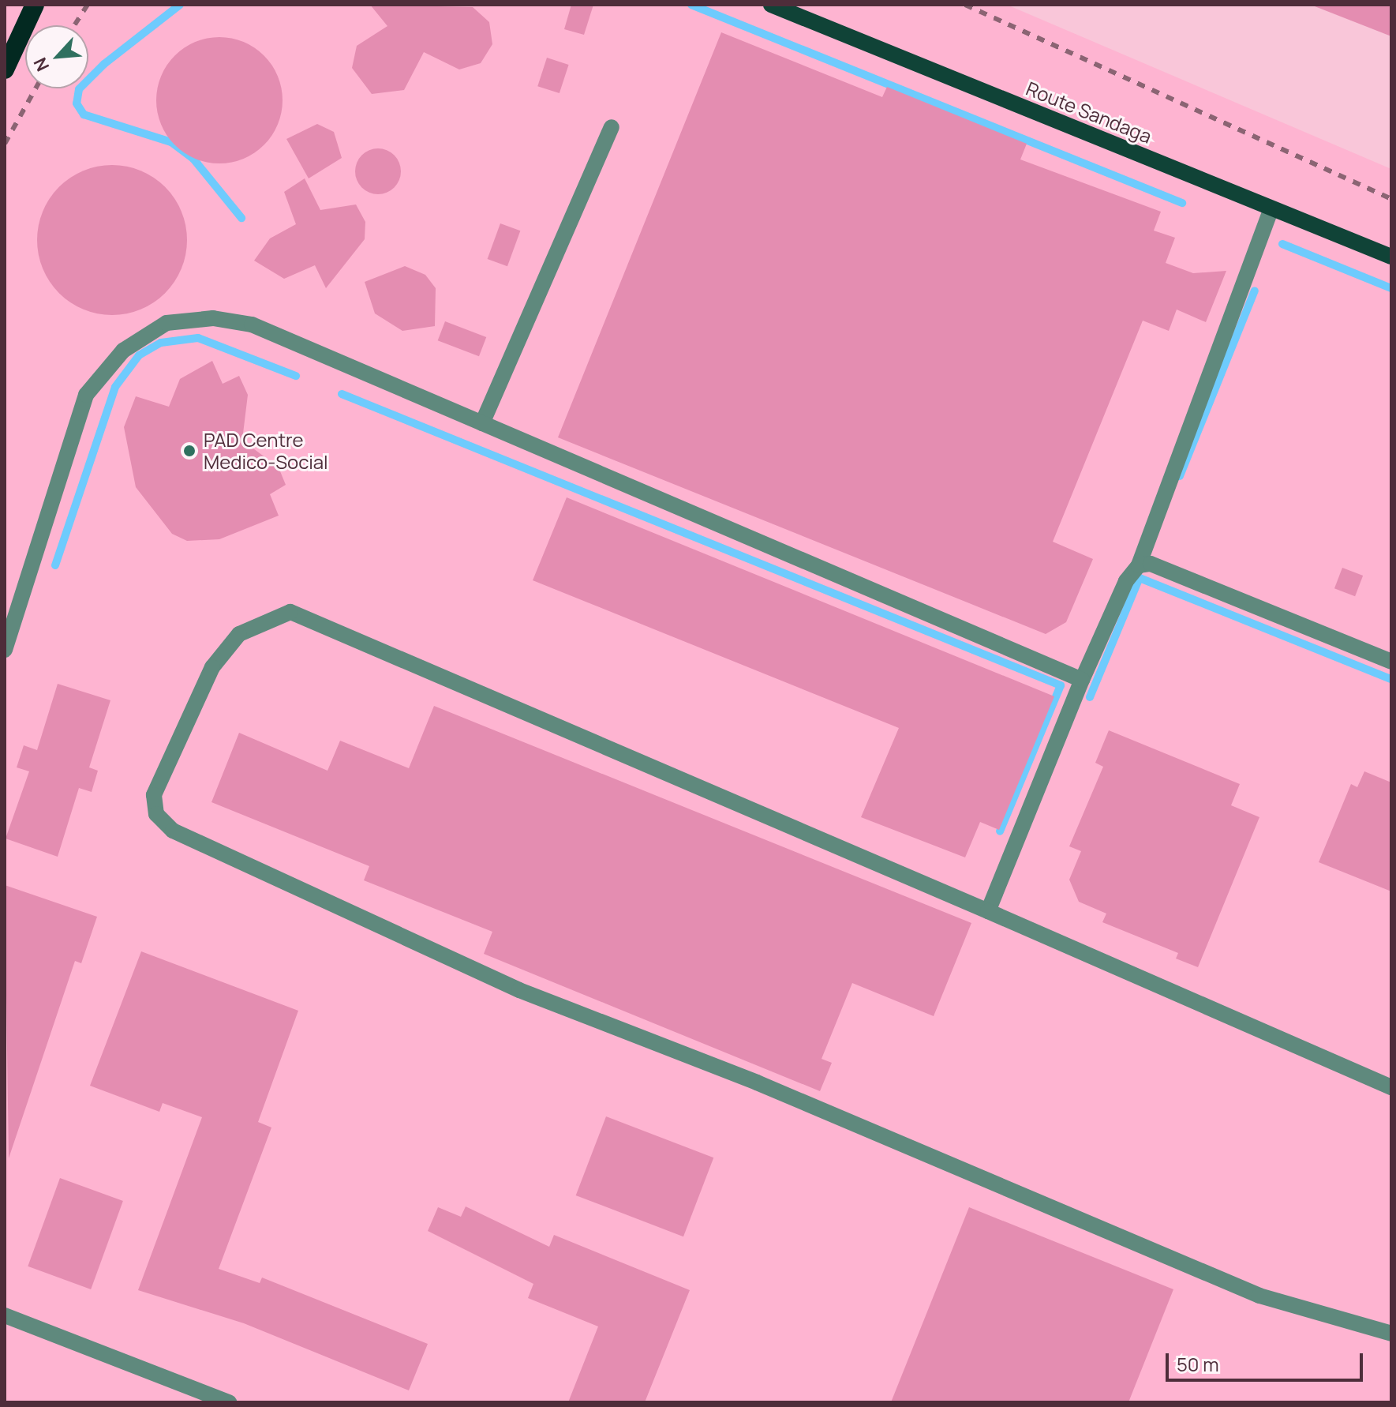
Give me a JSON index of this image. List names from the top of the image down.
{
  "streets": {
    "main road": ["Route Sandaga"]
  },
  "places": ["PAD Centre Medico-Social"],
  "scale_bar": "50 m",
  "north": "bottom left"
}
